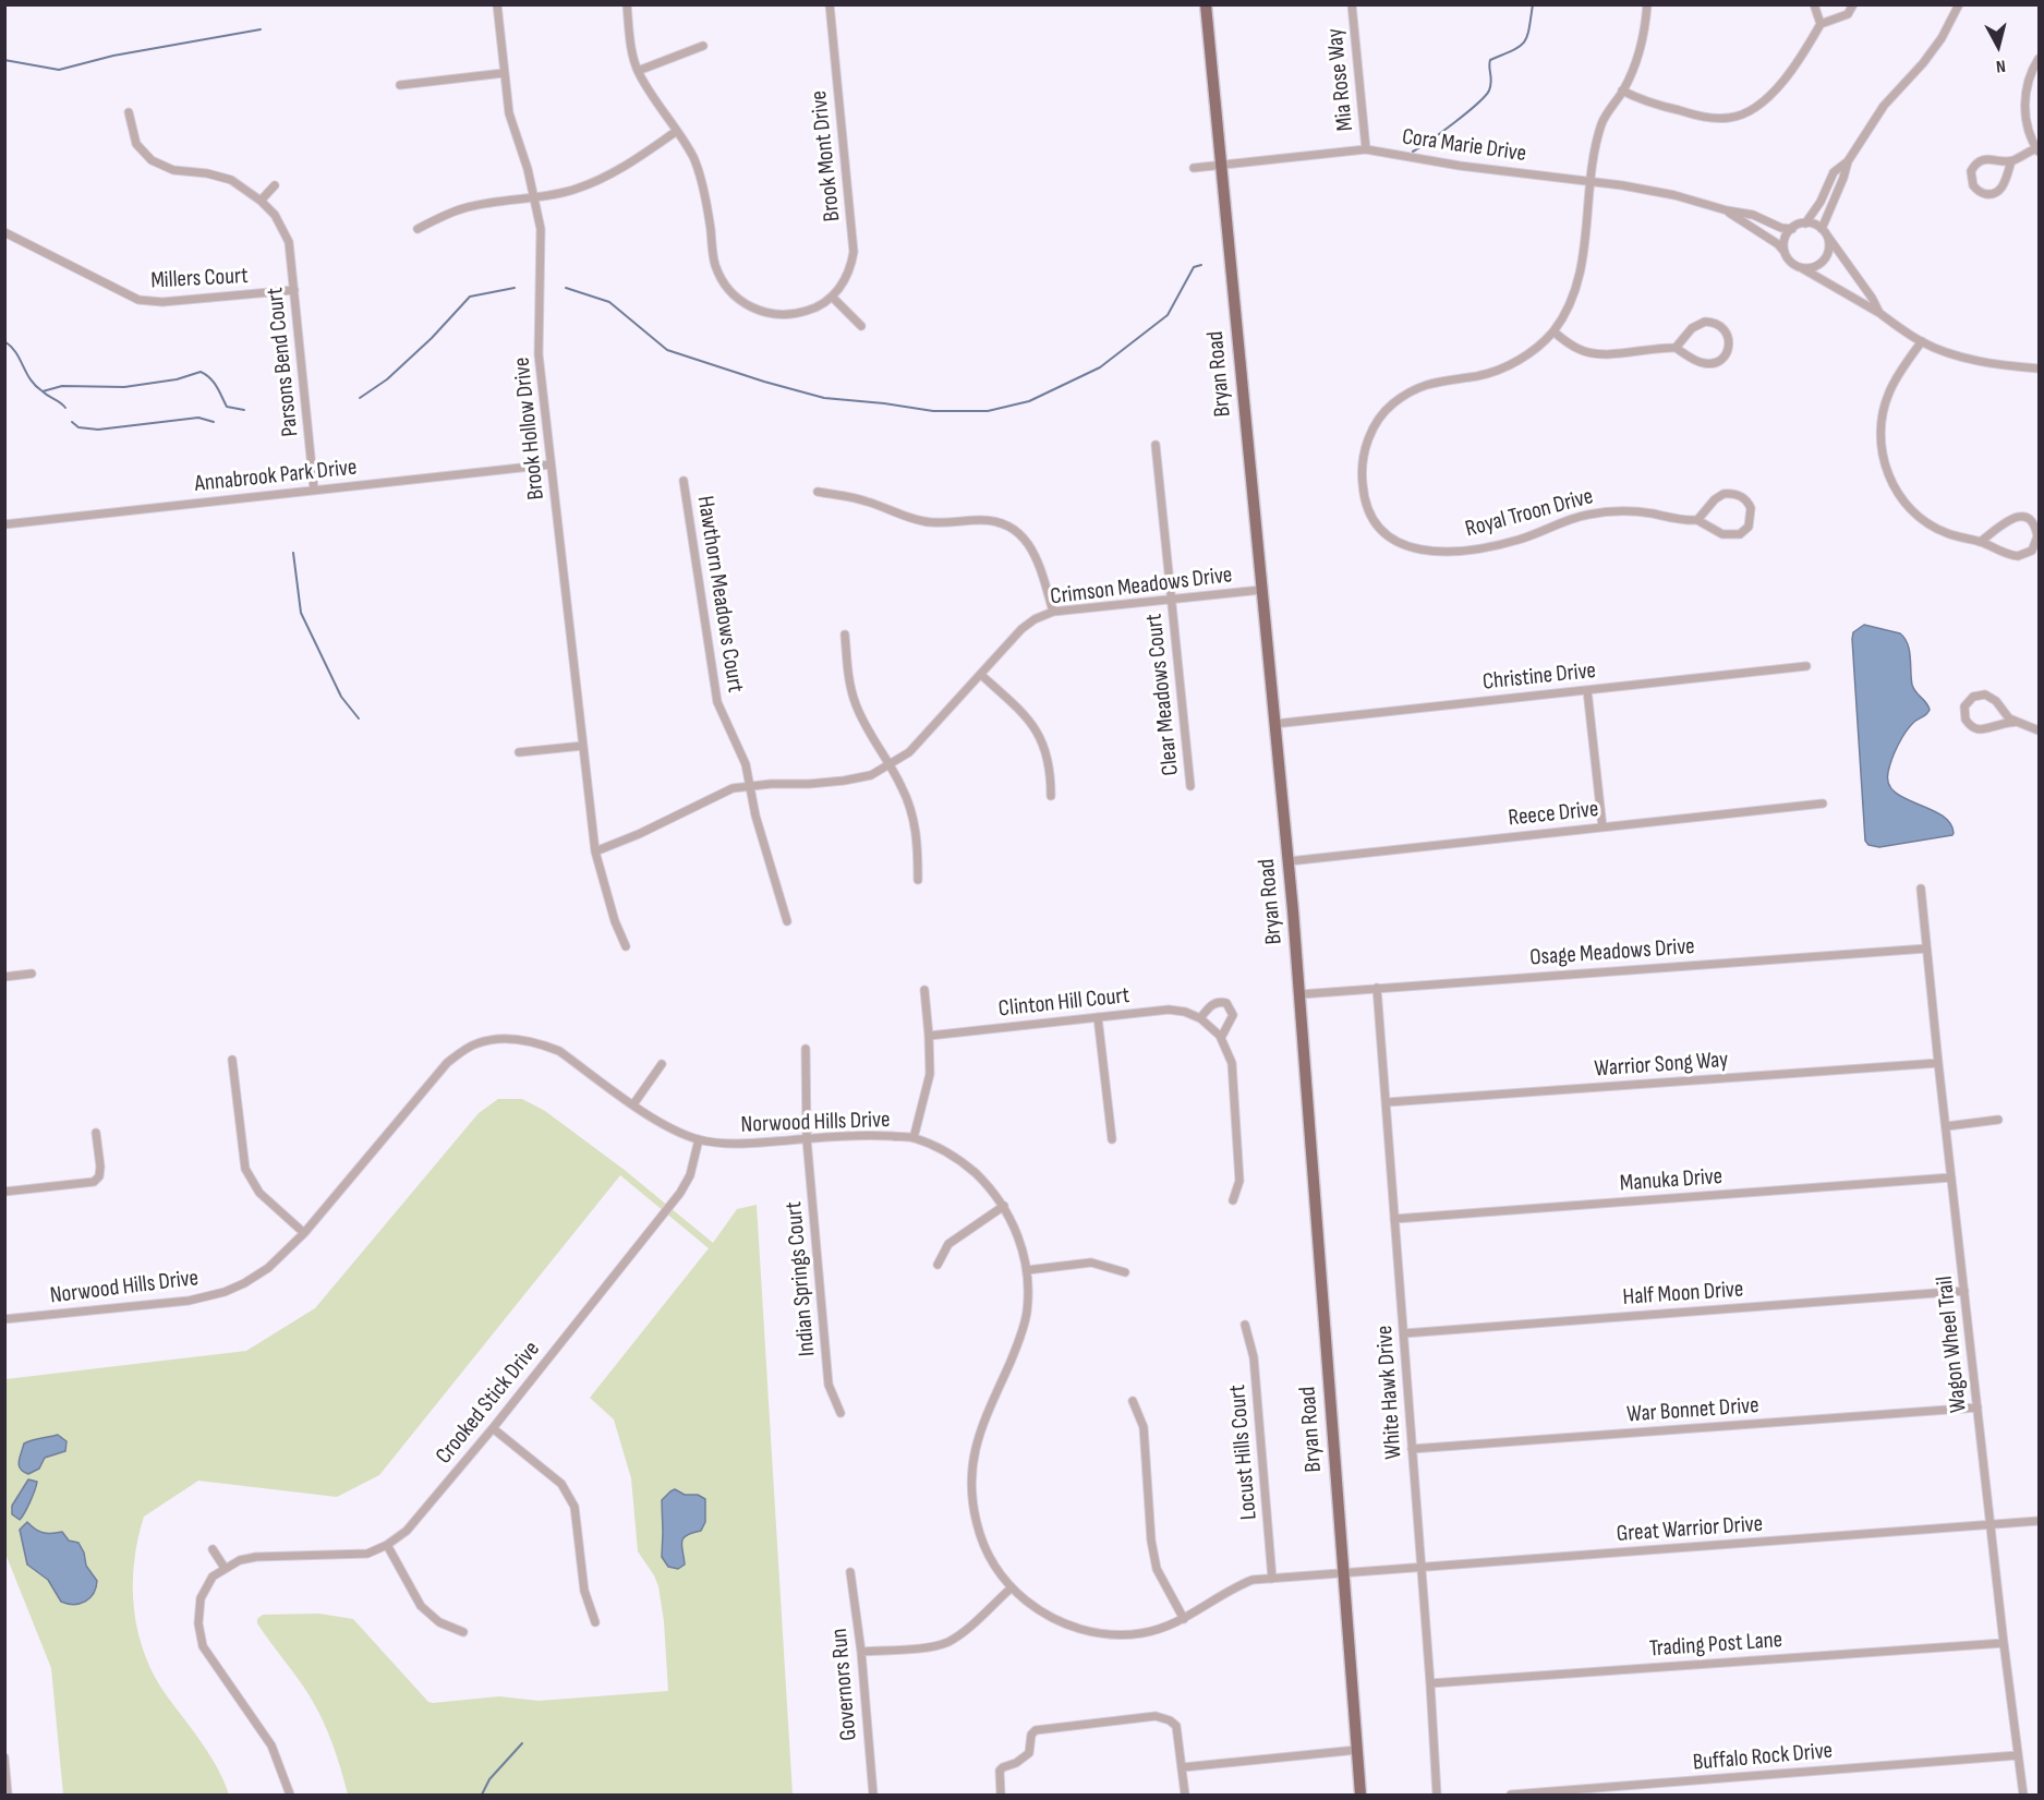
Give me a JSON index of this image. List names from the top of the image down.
{
  "streets": {
    "main road": ["Bryan Road"],
    "street": [
      "Mia Rose Way",
      "Cora Marie Drive",
      "Brook Mont Drive",
      "Millers Court",
      "Parsons Bend Court",
      "Brook Hollow Drive",
      "Annabrook Park Drive",
      "Royal Troon Drive",
      "Crimson Meadows Drive",
      "Hawthorn Meadows Court",
      "Christine Drive",
      "Clear Meadows Court",
      "Reece Drive",
      "Osage Meadows Drive",
      "Clinton Hill Court",
      "Warrior Song Way",
      "Norwood Hills Drive",
      "Manuka Drive",
      "Indian Springs Court",
      "Half Moon Drive",
      "Wagon Wheel Trail",
      "White Hawk Drive",
      "Crooked Stick Drive",
      "War Bonnet Drive",
      "Locust Hills Court",
      "Great Warrior Drive",
      "Trading Post Lane",
      "Governors Run",
      "Buffalo Rock Drive"
    ]
  },
  "crossings": [
    ["Mia Rose Way", "Cora Marie Drive"],
    ["Cora Marie Drive", "Bryan Road"],
    ["Cora Marie Drive", "Royal Troon Drive"],
    ["Millers Court", "Parsons Bend Court"],
    ["Parsons Bend Court", "Annabrook Park Drive"],
    ["Bryan Road", "Crimson Meadows Drive"],
    ["Bryan Road", "Christine Drive"],
    ["Bryan Road", "Reece Drive"],
    ["Bryan Road", "Osage Meadows Drive"],
    ["Bryan Road", "Norwood Hills Drive"],
    ["Bryan Road", "Great Warrior Drive"],
    ["Brook Hollow Drive", "Annabrook Park Drive"],
    ["Brook Hollow Drive", "Crimson Meadows Drive"],
    ["Crimson Meadows Drive", "Hawthorn Meadows Court"],
    ["Crimson Meadows Drive", "Clear Meadows Court"],
    ["Osage Meadows Drive", "Wagon Wheel Trail"],
    ["Osage Meadows Drive", "White Hawk Drive"],
    ["Warrior Song Way", "Wagon Wheel Trail"],
    ["Warrior Song Way", "White Hawk Drive"],
    ["Norwood Hills Drive", "Indian Springs Court"],
    ["Norwood Hills Drive", "Crooked Stick Drive"],
    ["Norwood Hills Drive", "Locust Hills Court"],
    ["Norwood Hills Drive", "Great Warrior Drive"],
    ["Manuka Drive", "Wagon Wheel Trail"],
    ["Manuka Drive", "White Hawk Drive"],
    ["Half Moon Drive", "Wagon Wheel Trail"],
    ["Half Moon Drive", "White Hawk Drive"],
    ["Wagon Wheel Trail", "War Bonnet Drive"],
    ["Wagon Wheel Trail", "Great Warrior Drive"],
    ["Wagon Wheel Trail", "Trading Post Lane"],
    ["Wagon Wheel Trail", "Buffalo Rock Drive"],
    ["White Hawk Drive", "War Bonnet Drive"],
    ["White Hawk Drive", "Great Warrior Drive"],
    ["White Hawk Drive", "Trading Post Lane"]
  ],
  "north": "bottom"
}
